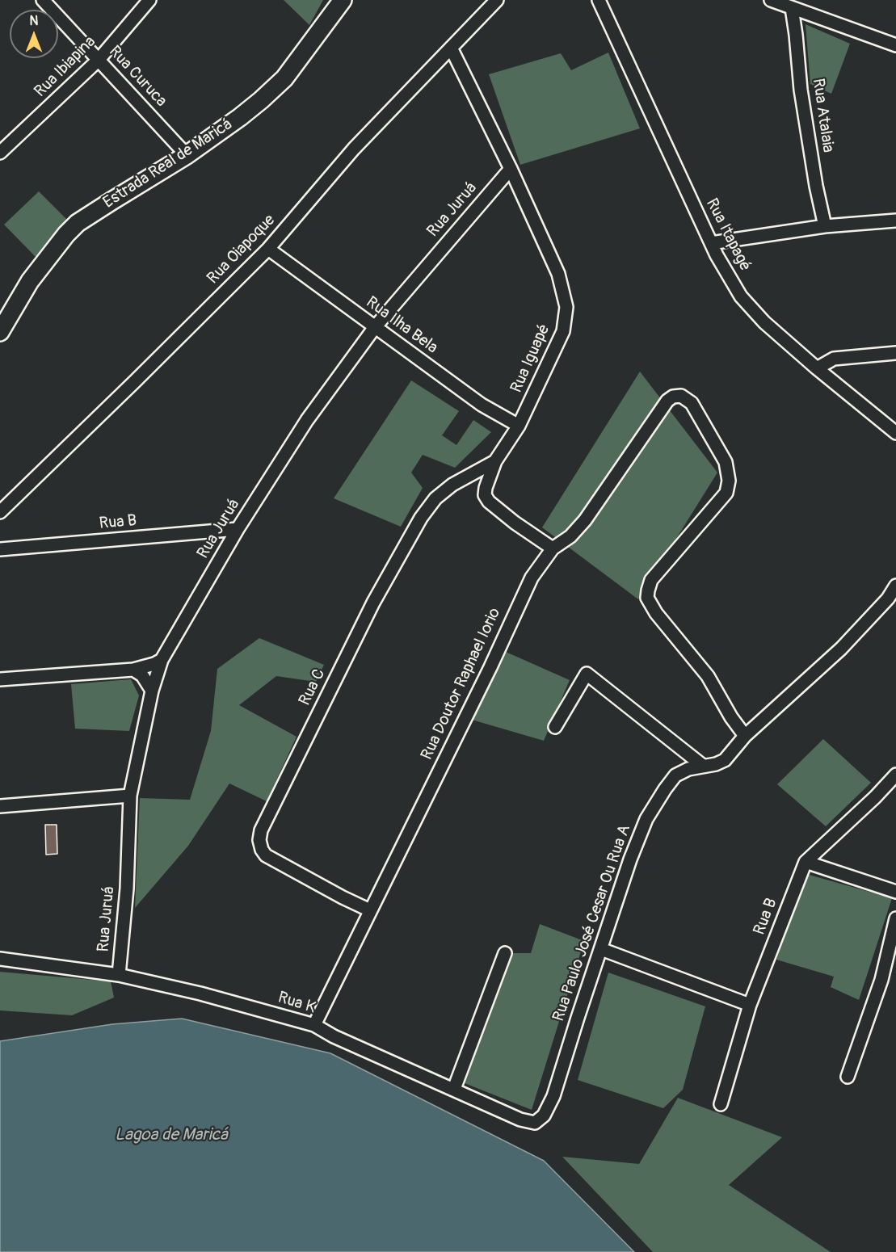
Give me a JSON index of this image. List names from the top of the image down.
{
  "streets": {
    "main road": ["Estrada Real de Maricá"],
    "street": [
      "Rua Ibiapina",
      "Rua Curuca",
      "Rua Atalaia",
      "Rua Juruá",
      "Rua Itapagé",
      "Rua Oiapoque",
      "Rua Ilha Bela",
      "Rua Iguapé",
      "Rua B",
      "Rua Doutor Raphael Iorio",
      "Rua C",
      "Rua Paulo José Cesar Ou Rua A",
      "Rua K"
    ]
  },
  "crossings": [
    ["Rua Ibiapina", "Rua Curuca"],
    ["Rua Curuca", "Estrada Real de Maricá"],
    ["Rua Juruá", "Rua Ilha Bela"],
    ["Rua Juruá", "Rua Iguapé"],
    ["Rua Juruá", "Rua B"],
    ["Rua Juruá", "Rua K"],
    ["Rua Oiapoque", "Rua Ilha Bela"],
    ["Rua Oiapoque", "Rua Iguapé"],
    ["Rua Ilha Bela", "Rua Iguapé"],
    ["Rua Iguapé", "Rua Doutor Raphael Iorio"],
    ["Rua Iguapé", "Rua C"],
    ["Rua Doutor Raphael Iorio", "Rua C"],
    ["Rua Doutor Raphael Iorio", "Rua Paulo José Cesar Ou Rua A"],
    ["Rua Doutor Raphael Iorio", "Rua K"],
    ["Rua Paulo José Cesar Ou Rua A", "Rua K"]
  ],
  "water": ["Lagoa de Maricá"],
  "north": "top"
}
